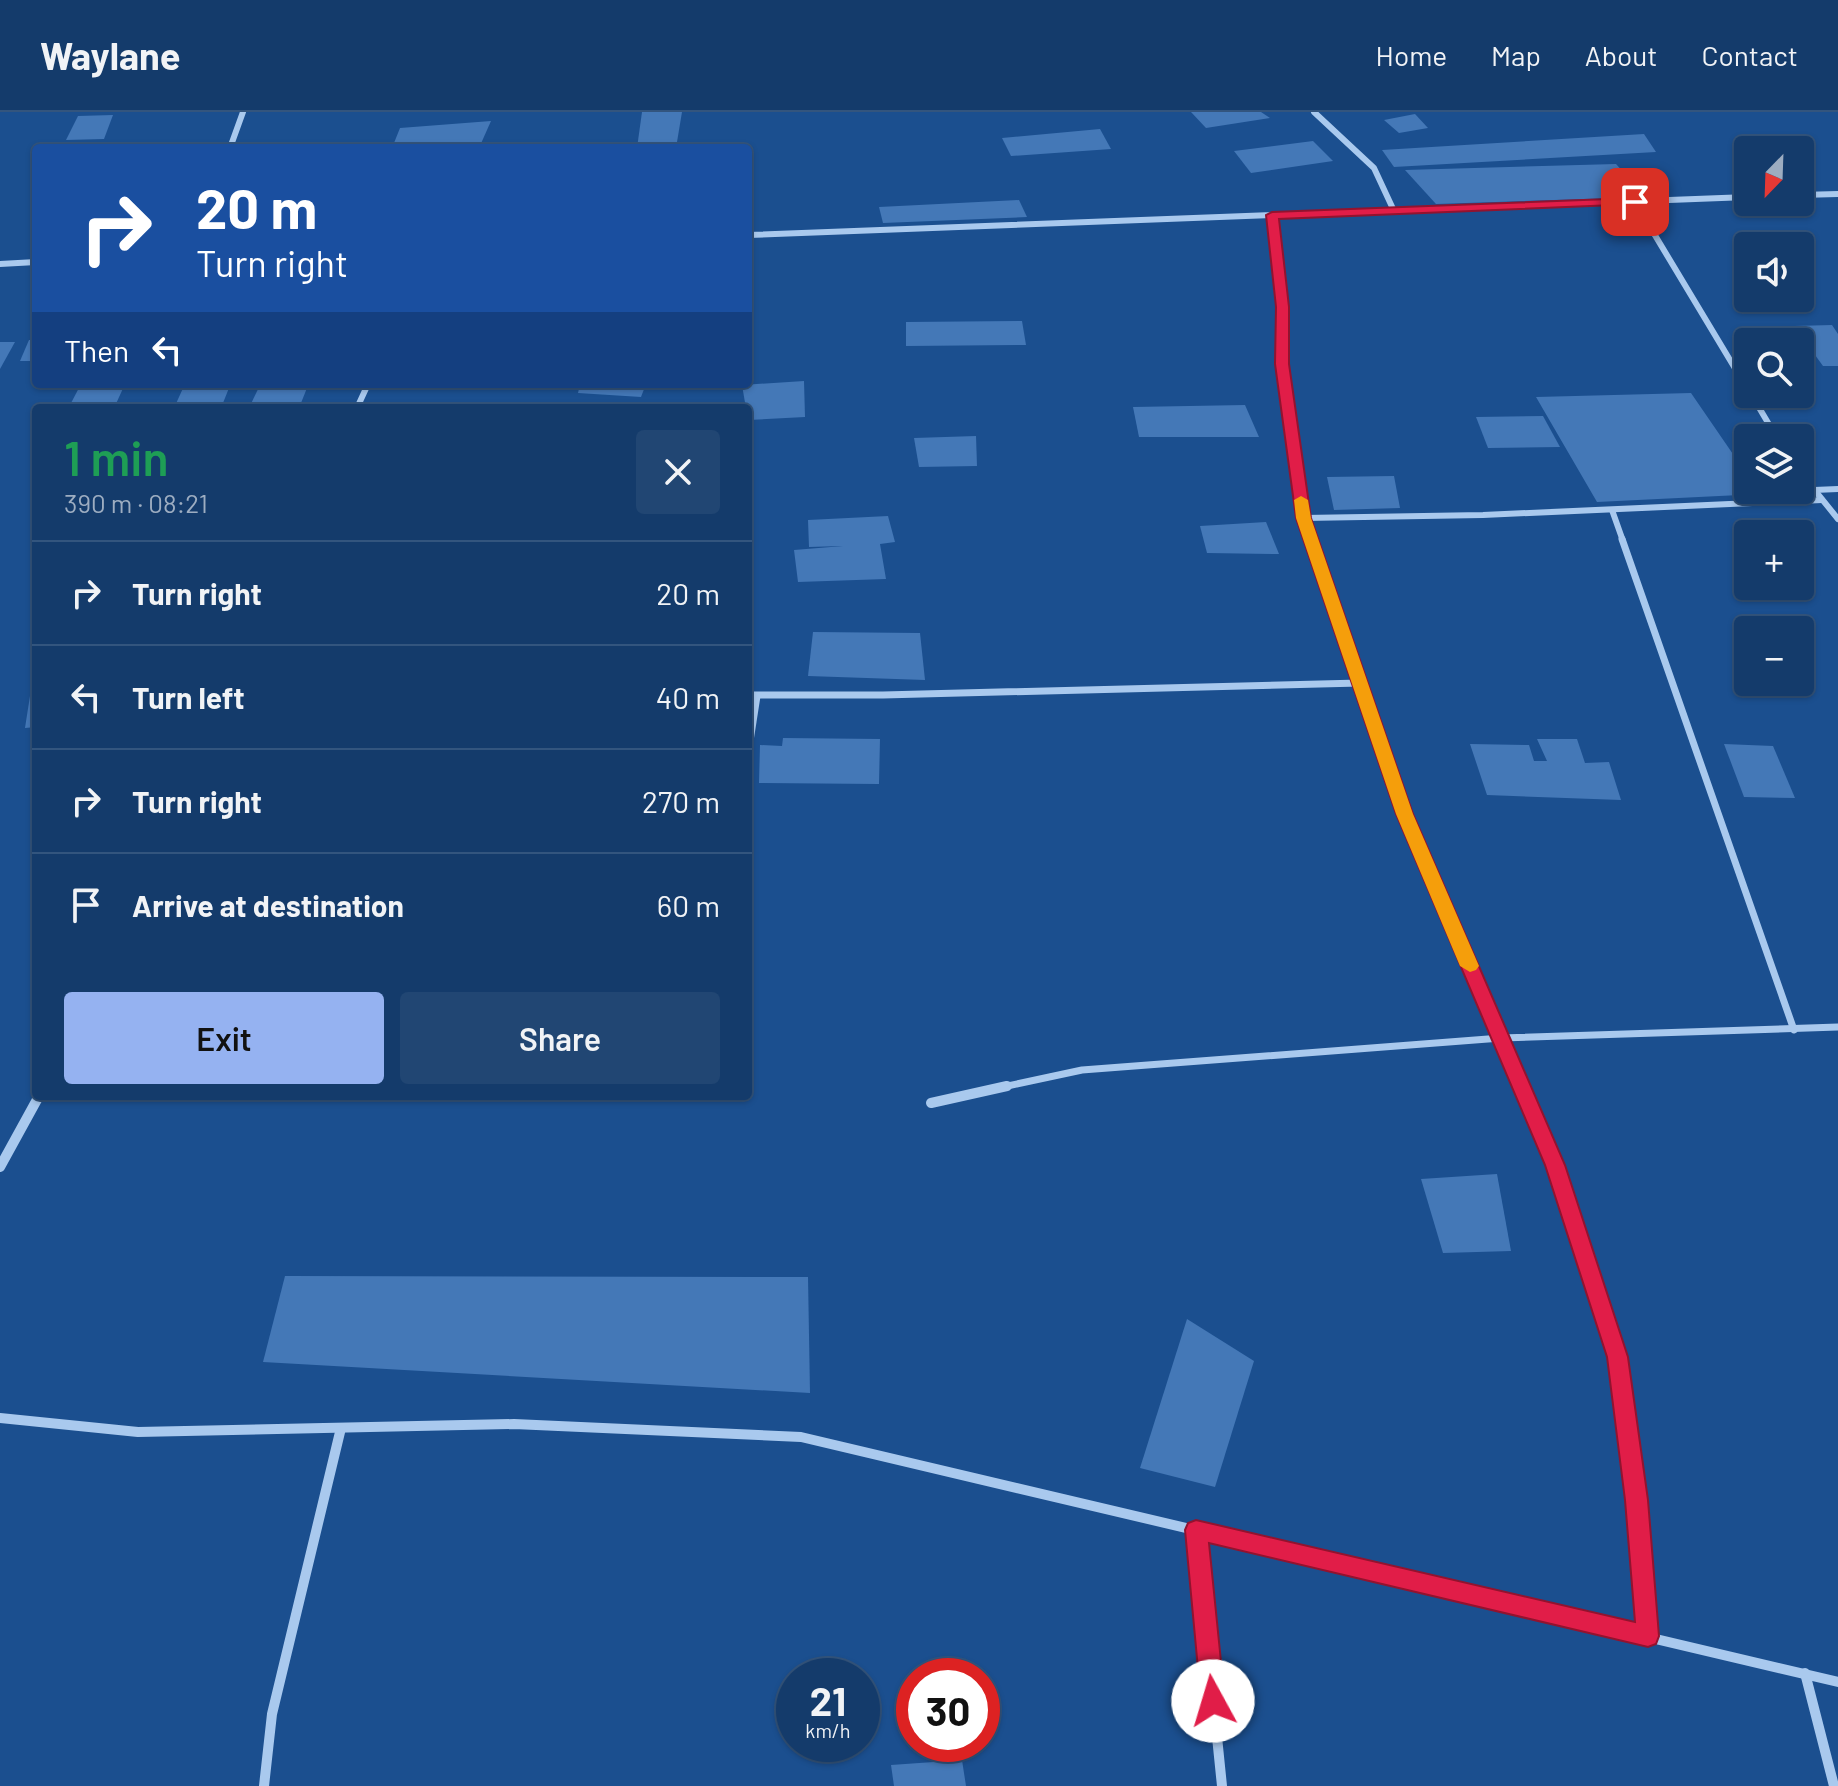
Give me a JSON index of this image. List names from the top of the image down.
{
  "north": "bottom left",
  "page": {
    "header": "Waylane",
    "nav": [
      "Home",
      "Map",
      "About",
      "Contact"
    ],
    "map_buttons": ["+", "−"],
    "turn": ["20 m", "Turn right"],
    "then": "Then",
    "heading": ["1 min", "390 m · 08:21"],
    "list": [
      {
        "name": "Turn right",
        "value": "20 m"
      },
      {
        "name": "Turn left",
        "value": "40 m"
      },
      {
        "name": "Turn right",
        "value": "270 m"
      },
      {
        "name": "Arrive at destination",
        "value": "60 m"
      }
    ],
    "buttons": ["Exit", "Share"],
    "speed": "21 km/h",
    "limit": "30"
  }
}
